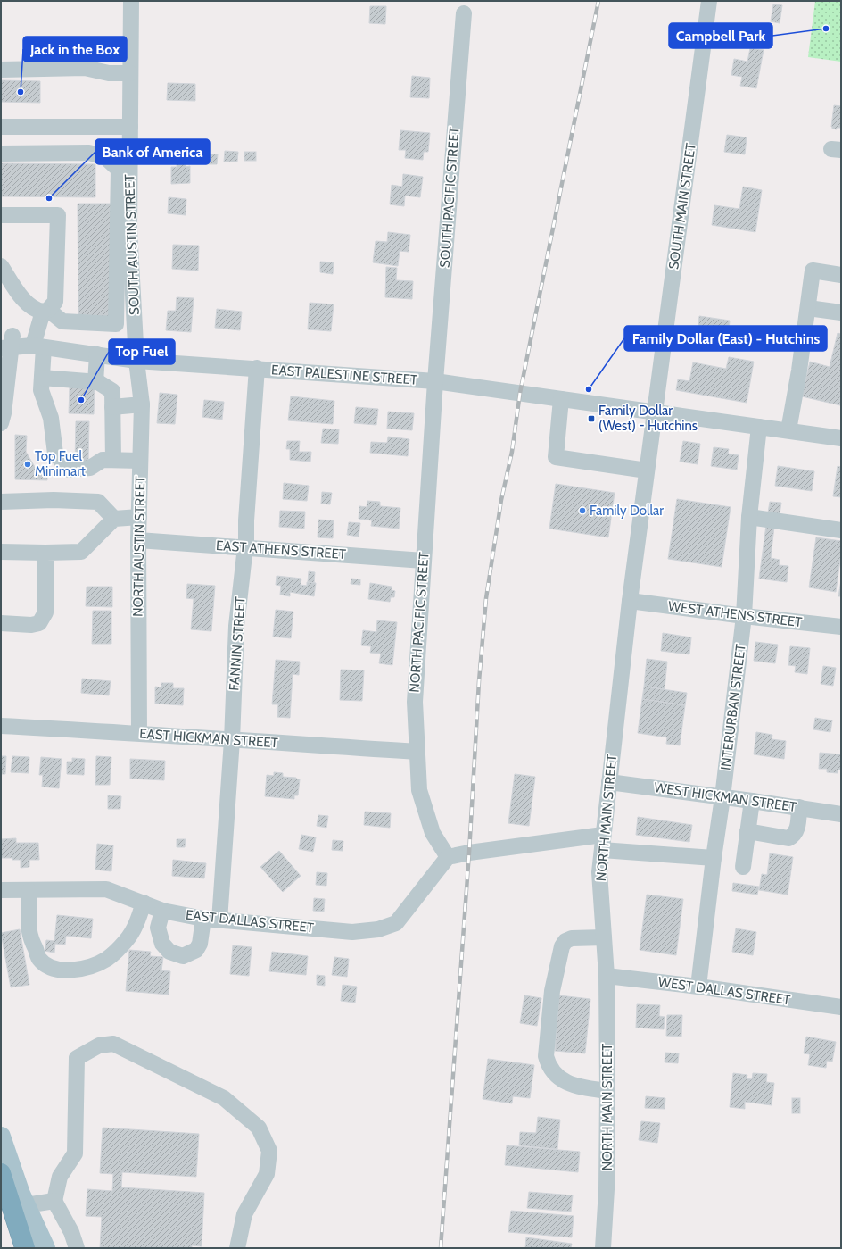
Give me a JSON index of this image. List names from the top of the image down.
{
  "streets": {
    "street": [
      "SOUTH PACIFIC STREET",
      "SOUTH MAIN STREET",
      "SOUTH AUSTIN STREET",
      "EAST PALESTINE STREET",
      "NORTH AUSTIN STREET",
      "EAST ATHENS STREET",
      "WEST ATHENS STREET",
      "NORTH PACIFIC STREET",
      "FANNIN STREET",
      "INTERURBAN STREET",
      "EAST HICKMAN STREET",
      "WEST HICKMAN STREET",
      "NORTH MAIN STREET",
      "EAST DALLAS STREET",
      "WEST DALLAS STREET"
    ]
  },
  "crossings": [
    ["SOUTH PACIFIC STREET", "EAST PALESTINE STREET"],
    ["SOUTH PACIFIC STREET", "NORTH PACIFIC STREET"],
    ["SOUTH MAIN STREET", "EAST PALESTINE STREET"],
    ["SOUTH MAIN STREET", "NORTH MAIN STREET"],
    ["SOUTH AUSTIN STREET", "EAST PALESTINE STREET"],
    ["SOUTH AUSTIN STREET", "NORTH AUSTIN STREET"],
    ["EAST PALESTINE STREET", "NORTH AUSTIN STREET"],
    ["EAST PALESTINE STREET", "NORTH PACIFIC STREET"],
    ["EAST PALESTINE STREET", "FANNIN STREET"],
    ["EAST PALESTINE STREET", "INTERURBAN STREET"],
    ["EAST PALESTINE STREET", "NORTH MAIN STREET"],
    ["NORTH AUSTIN STREET", "EAST ATHENS STREET"],
    ["NORTH AUSTIN STREET", "EAST HICKMAN STREET"],
    ["EAST ATHENS STREET", "NORTH PACIFIC STREET"],
    ["EAST ATHENS STREET", "FANNIN STREET"],
    ["WEST ATHENS STREET", "INTERURBAN STREET"],
    ["WEST ATHENS STREET", "NORTH MAIN STREET"],
    ["NORTH PACIFIC STREET", "EAST HICKMAN STREET"],
    ["NORTH PACIFIC STREET", "EAST DALLAS STREET"],
    ["FANNIN STREET", "EAST HICKMAN STREET"],
    ["FANNIN STREET", "EAST DALLAS STREET"],
    ["INTERURBAN STREET", "WEST HICKMAN STREET"],
    ["INTERURBAN STREET", "WEST DALLAS STREET"],
    ["WEST HICKMAN STREET", "NORTH MAIN STREET"],
    ["NORTH MAIN STREET", "WEST DALLAS STREET"]
  ],
  "places": {
    "other": [
      "Campbell Park",
      "Jack in the Box",
      "Bank of America",
      "Family Dollar (East) - Hutchins",
      "Top Fuel",
      "Top Fuel Minimart",
      "Family Dollar"
    ],
    "transit": ["Family Dollar (West) - Hutchins"]
  }
}
